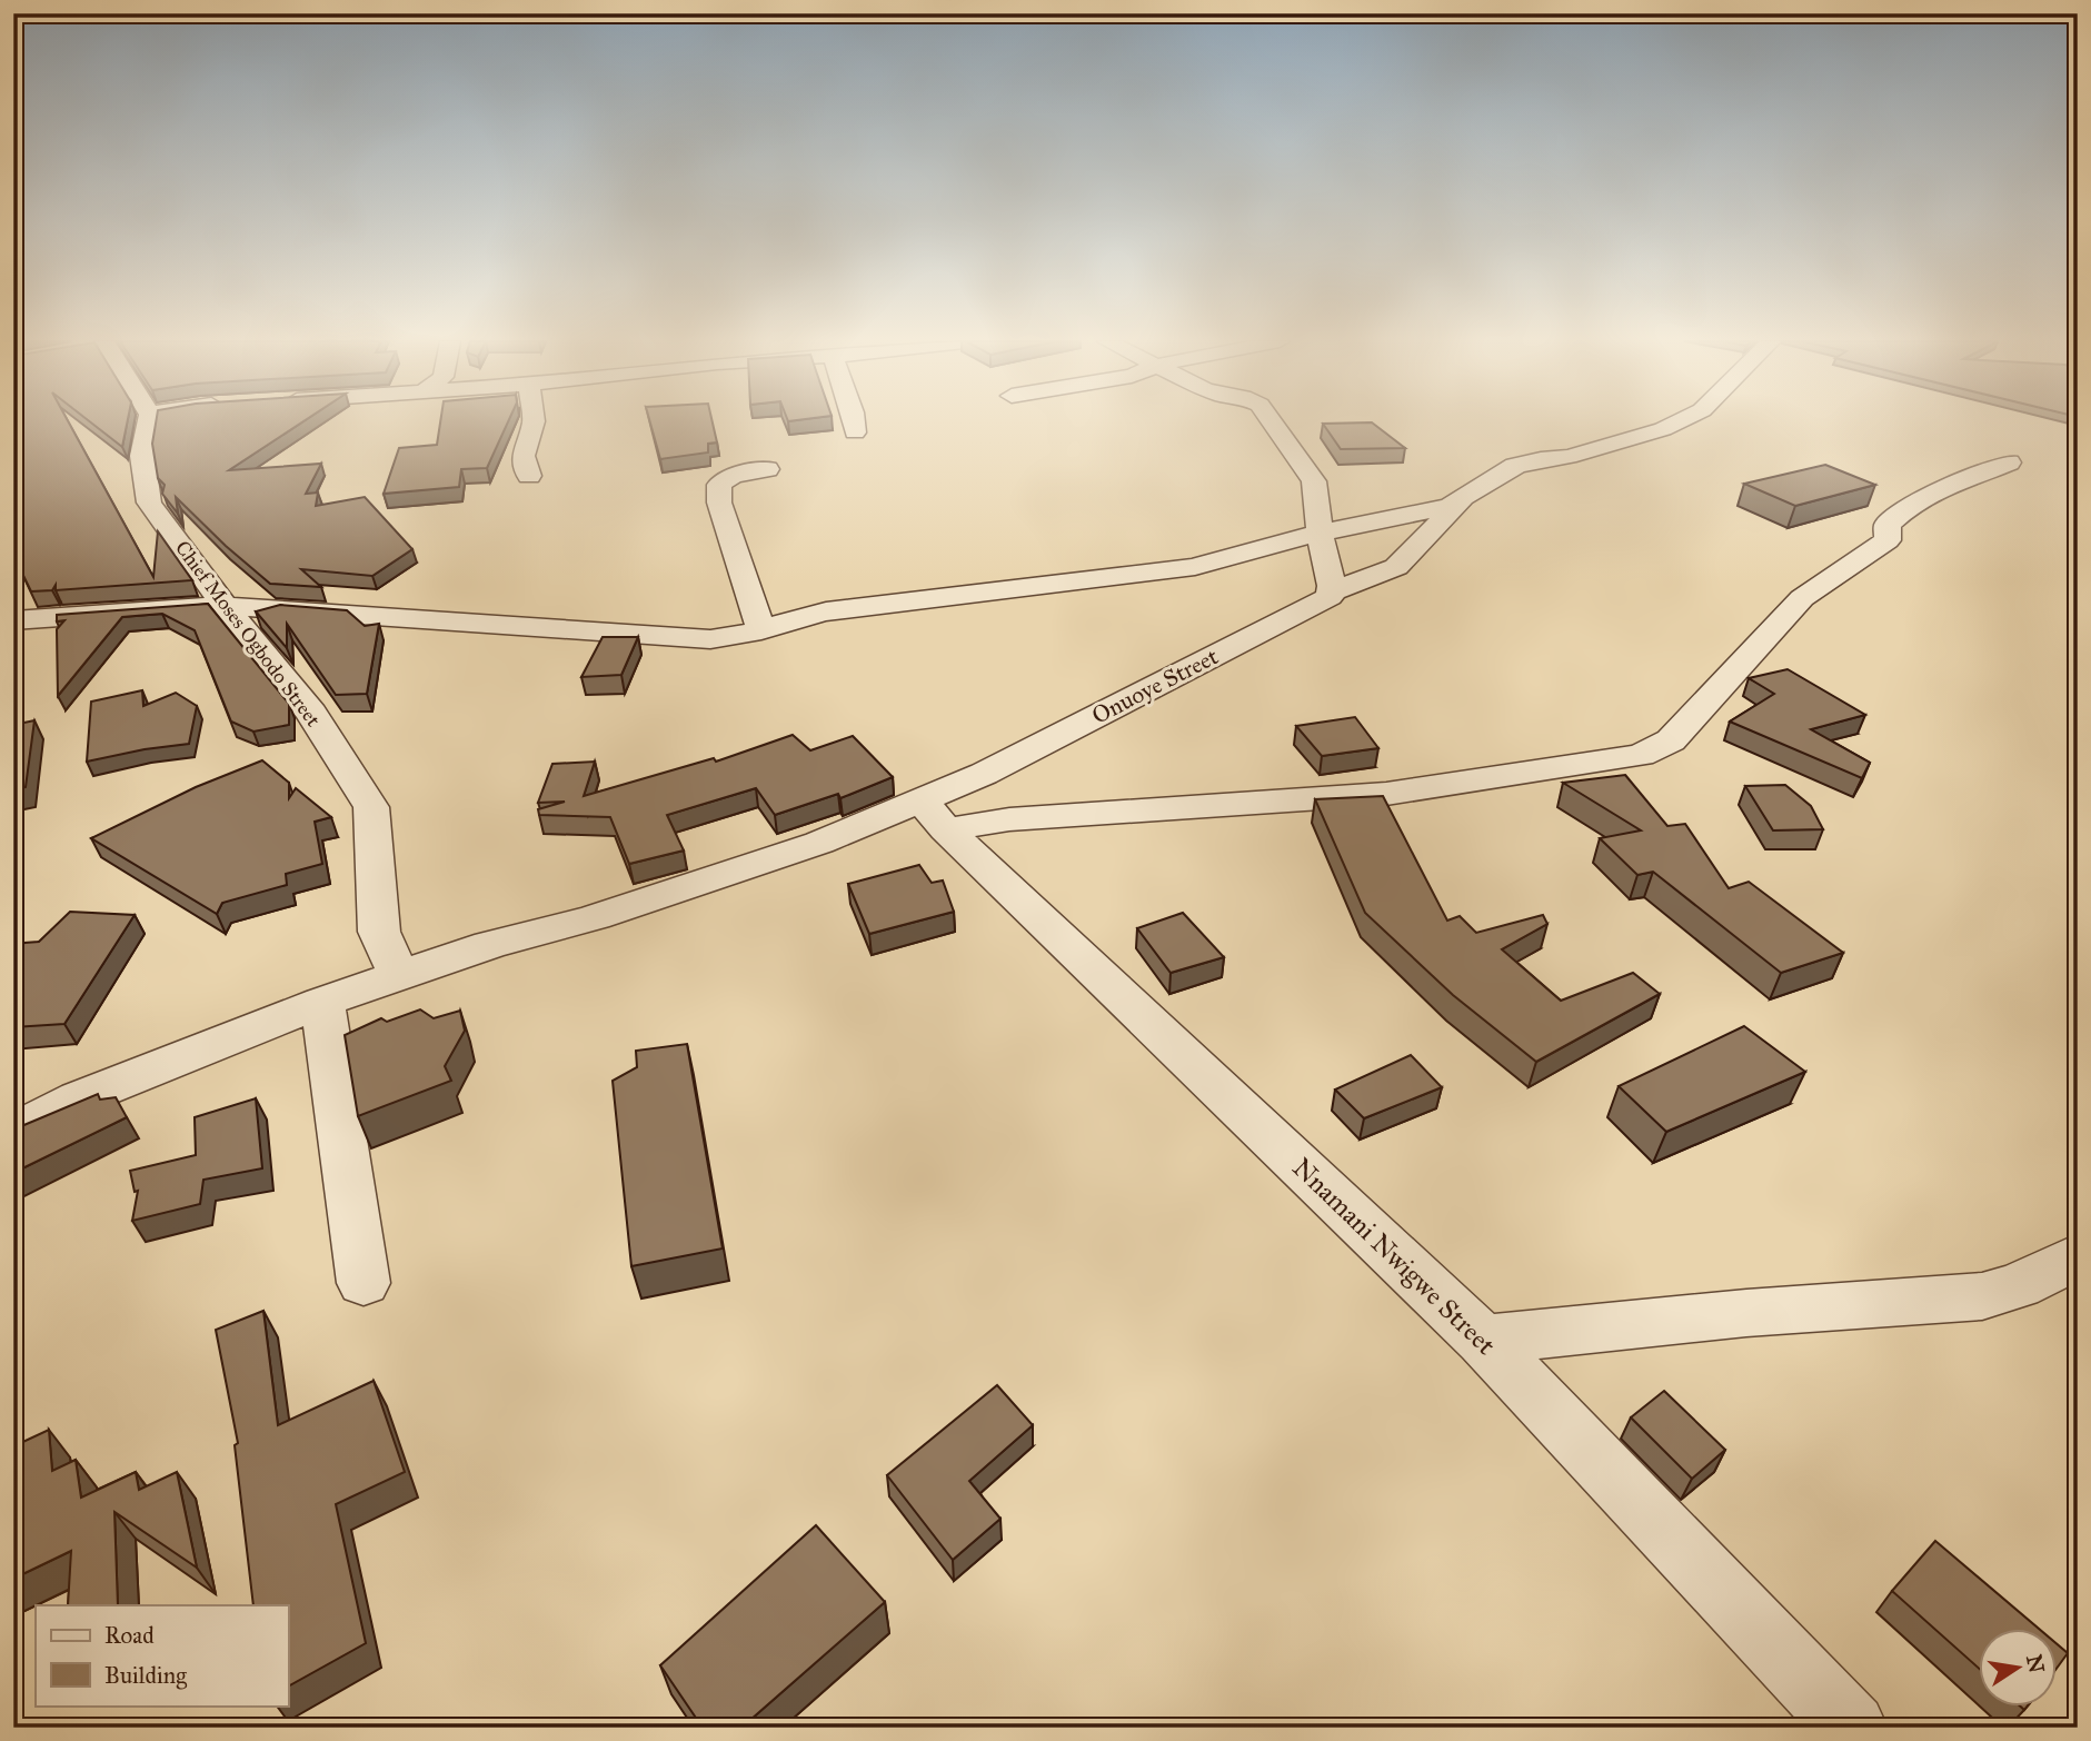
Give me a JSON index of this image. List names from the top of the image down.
{
  "streets": {
    "street": ["Chief Moses Ogbodo Street", "Onuoye Street", "Nnamani Nwigwe Street"]
  },
  "crossings": [
    ["Onuoye Street", "Nnamani Nwigwe Street"]
  ],
  "legend": ["Road", "Building"],
  "north": "right"
}
